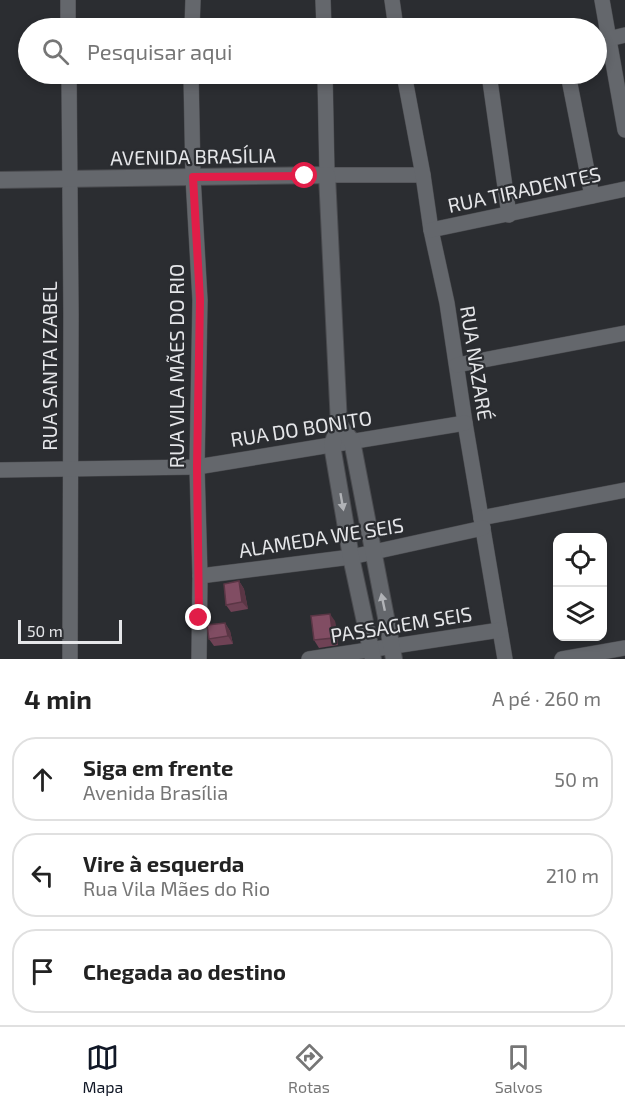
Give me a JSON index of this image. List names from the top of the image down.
{
  "streets": {
    "street": [
      "AVENIDA BRASÍLIA",
      "RUA TIRADENTES",
      "RUA NAZARÉ",
      "RUA SANTA IZABEL",
      "RUA VILA MÃES DO RIO",
      "RUA DO BONITO",
      "ALAMEDA WE SEIS",
      "PASSAGEM SEIS"
    ]
  },
  "crossings": [
    ["AVENIDA BRASÍLIA", "RUA NAZARÉ"],
    ["AVENIDA BRASÍLIA", "RUA SANTA IZABEL"],
    ["AVENIDA BRASÍLIA", "RUA VILA MÃES DO RIO"],
    ["RUA TIRADENTES", "RUA NAZARÉ"],
    ["RUA NAZARÉ", "RUA DO BONITO"],
    ["RUA NAZARÉ", "ALAMEDA WE SEIS"],
    ["RUA NAZARÉ", "PASSAGEM SEIS"],
    ["RUA SANTA IZABEL", "RUA DO BONITO"],
    ["RUA VILA MÃES DO RIO", "RUA DO BONITO"],
    ["RUA VILA MÃES DO RIO", "ALAMEDA WE SEIS"]
  ],
  "scale_bar": "50 m",
  "page": {
    "search": "Pesquisar aqui",
    "scale": "50 m",
    "heading": ["4 min", "A pé · 260 m"],
    "list": [
      ["Siga em frente", "Avenida Brasília", "50 m"],
      ["Vire à esquerda", "Rua Vila Mães do Rio", "210 m"],
      "Chegada ao destino"
    ],
    "nav": ["Mapa", "Rotas", "Salvos"]
  }
}
